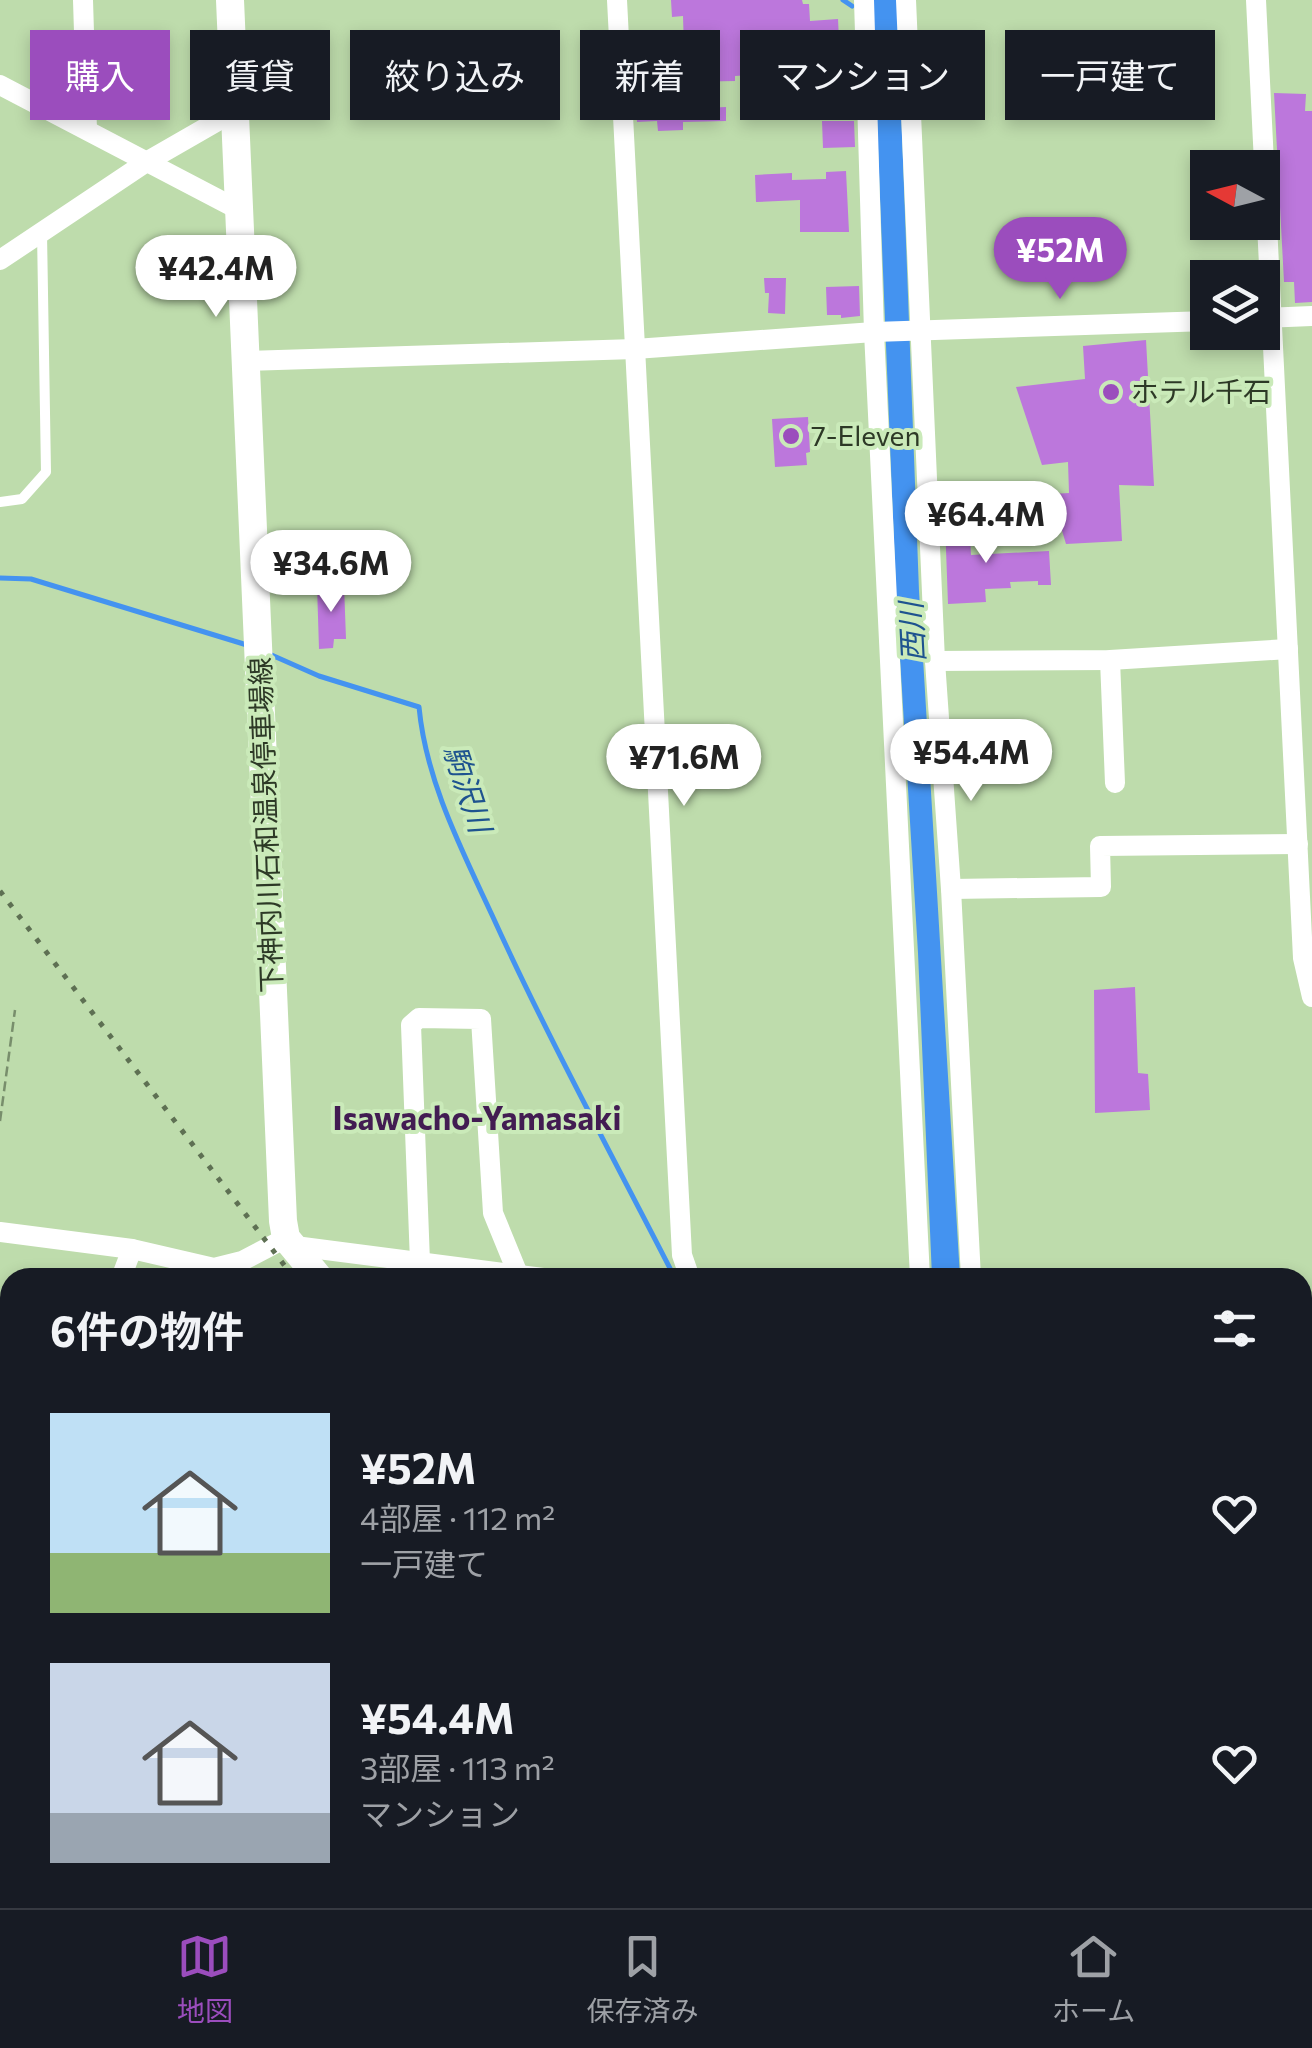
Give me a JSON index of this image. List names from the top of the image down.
{
  "streets": {
    "main road": ["下神内川石和温泉停車場線"]
  },
  "districts": ["Isawacho-Yamasaki"],
  "water": ["西川", "駒沢川"],
  "places": ["ホテル千石", "7-Eleven"],
  "north": "left",
  "page": {
    "chip": [
      "購入",
      "賃貸",
      "絞り込み",
      "新着",
      "マンション",
      "一戸建て"
    ],
    "price": [
      "¥52M",
      "¥42.4M",
      "¥64.4M",
      "¥34.6M",
      "¥54.4M",
      "¥71.6M"
    ],
    "heading": "6件の物件",
    "list": [
      {
        "name": "¥52M",
        "note": "4部屋 · 112 m² · 一戸建て"
      },
      {
        "name": "¥54.4M",
        "note": "3部屋 · 113 m² · マンション"
      }
    ],
    "tabs": ["地図", "保存済み", "ホーム"]
  }
}
